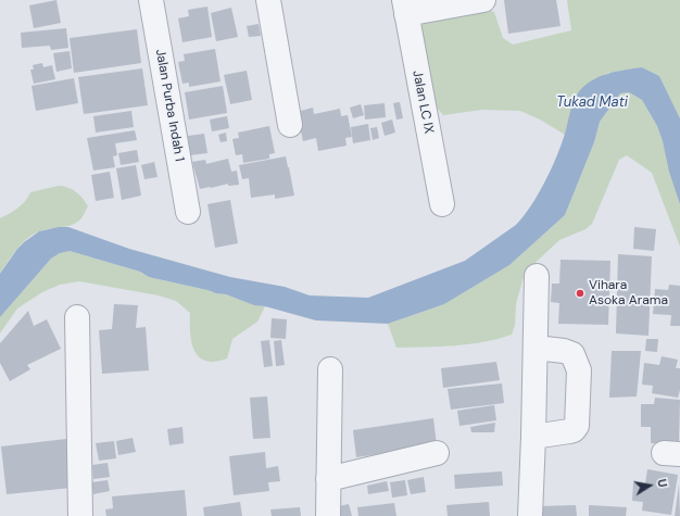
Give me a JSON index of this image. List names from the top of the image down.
{
  "streets": {
    "street": ["Jalan LC IX", "Jalan Purba Indah 1"]
  },
  "water": ["Tukad Mati"],
  "places": ["Vihara Asoka Arama"],
  "north": "right"
}
